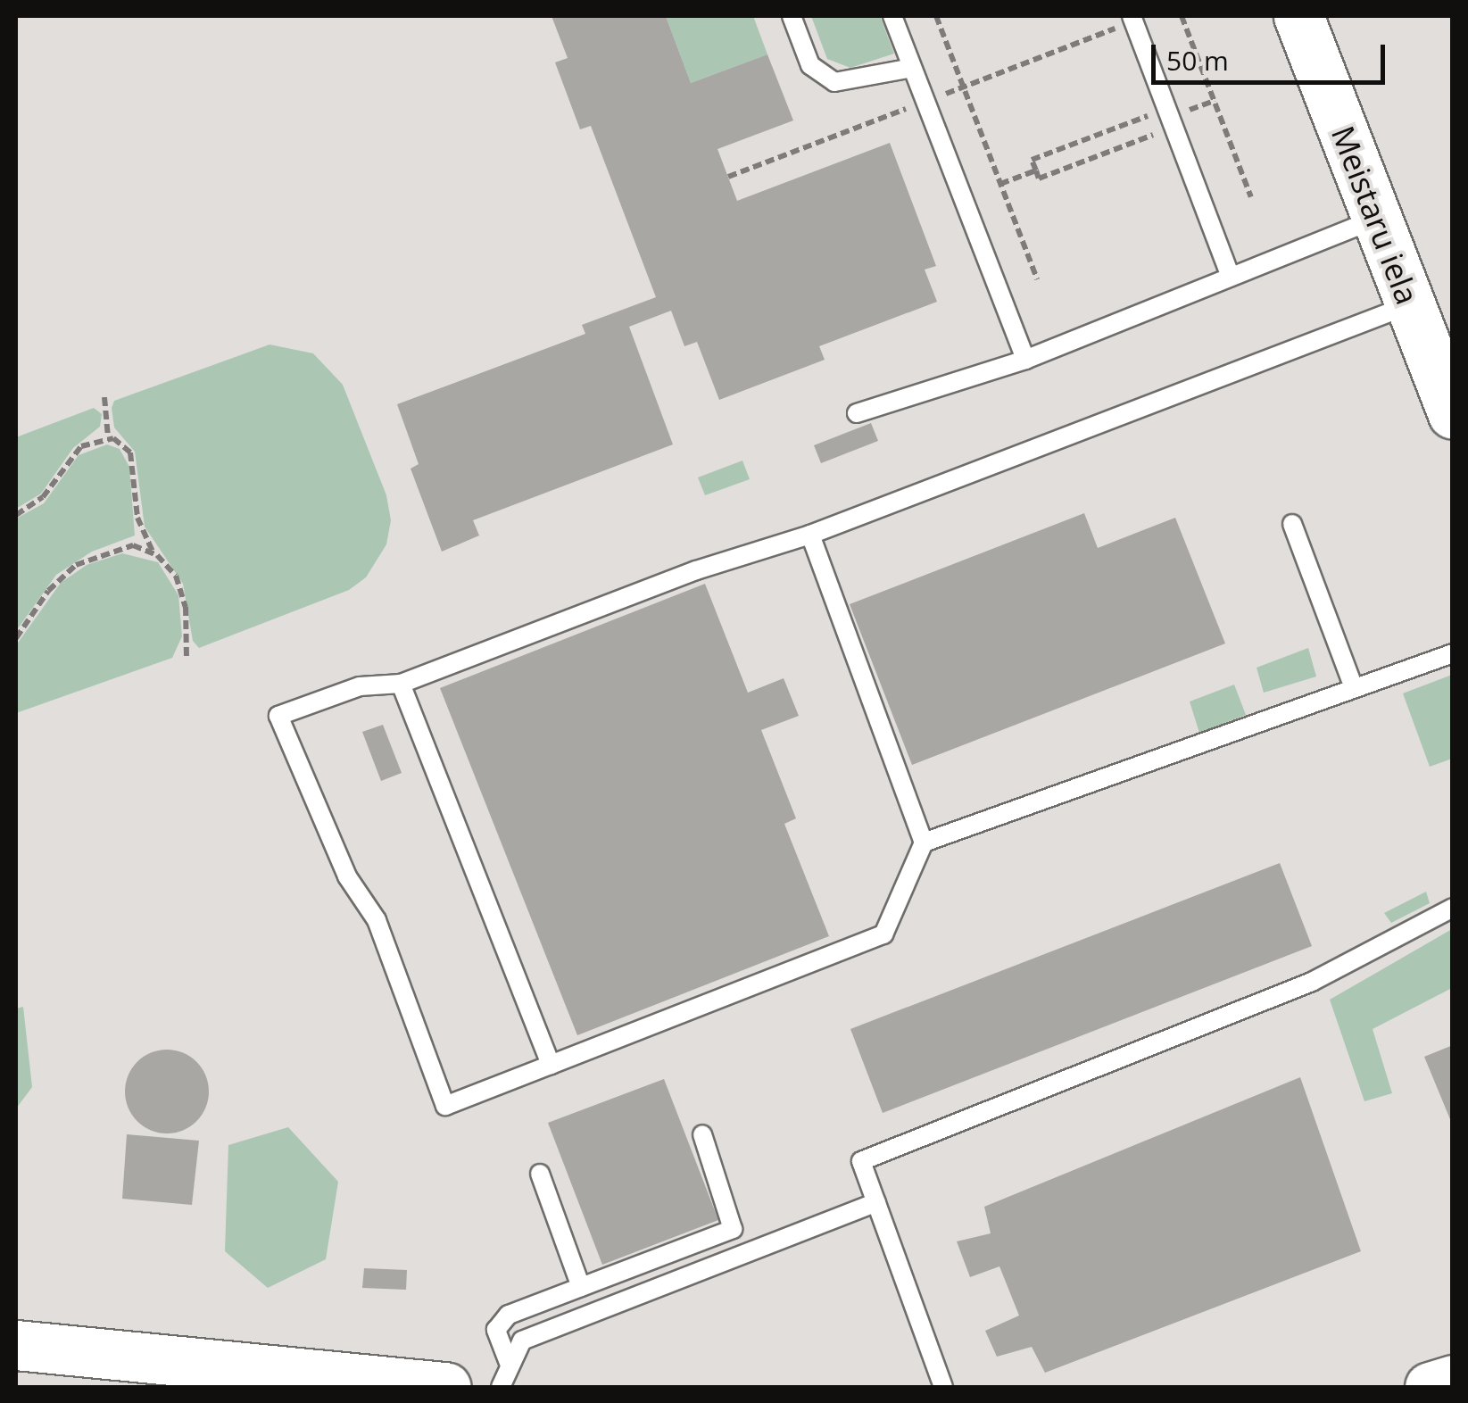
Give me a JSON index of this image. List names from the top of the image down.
{
  "streets": {
    "street": ["Meistaru iela"]
  },
  "scale_bar": "50 m"
}
